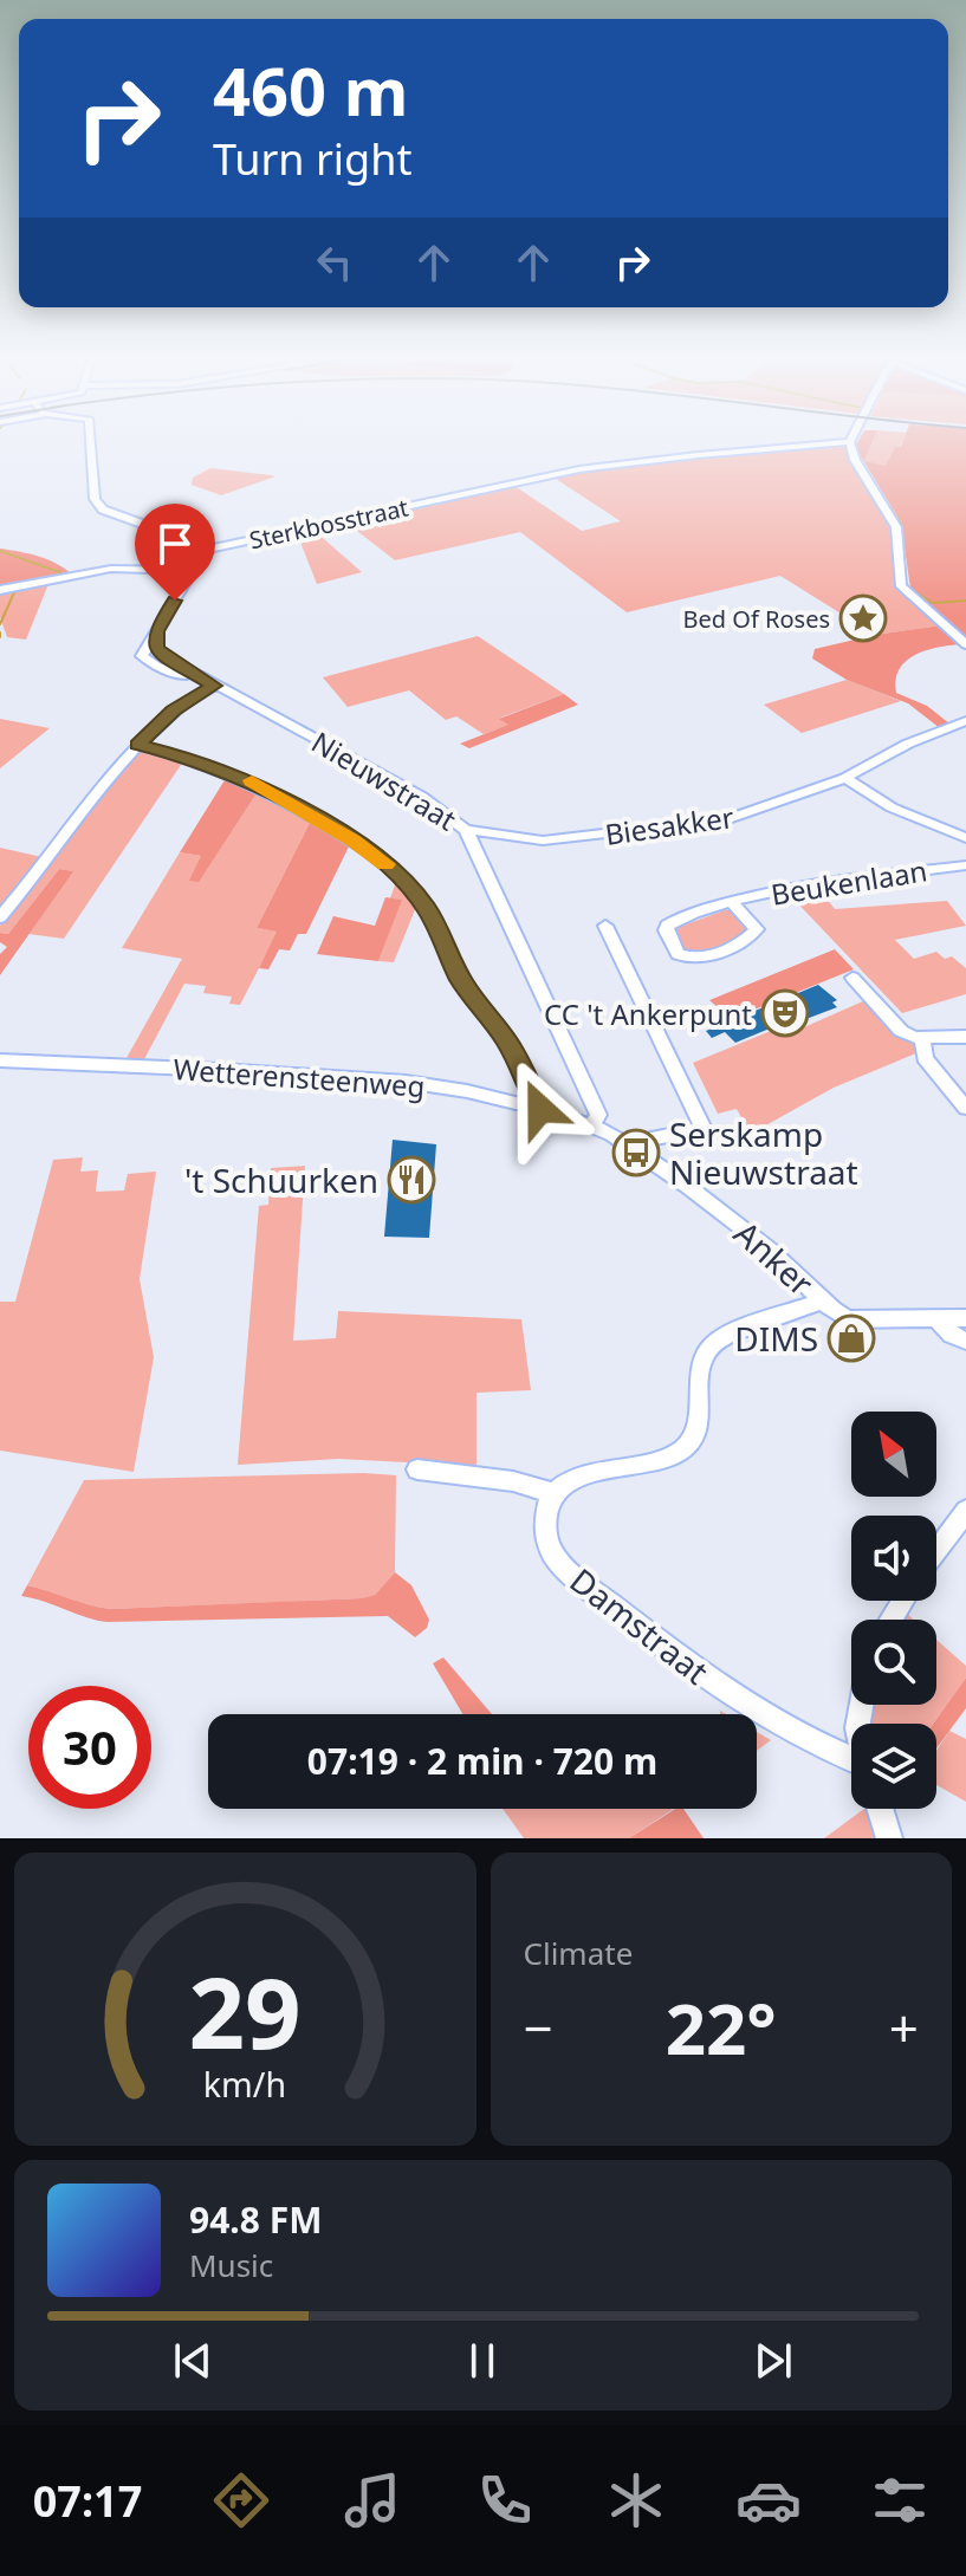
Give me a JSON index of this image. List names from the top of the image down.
{
  "streets": {
    "street": [
      "Sterkbosstraat",
      "Nieuwstraat",
      "Biesakker",
      "Beukenlaan",
      "Wetterensteenweg",
      "Anker",
      "Damstraat"
    ]
  },
  "crossings": [
    ["Sterkbosstraat", "Nieuwstraat"],
    ["Nieuwstraat", "Biesakker"],
    ["Nieuwstraat", "Wetterensteenweg"],
    ["Nieuwstraat", "Anker"],
    ["Wetterensteenweg", "Anker"]
  ],
  "places": {
    "place": ["Bed Of Roses"],
    "theatre": ["CC 't Ankerpunt"],
    "bus stop": ["Serskamp Nieuwstraat"],
    "restaurant": ["'t Schuurken"],
    "shop": ["DIMS"]
  },
  "north": "top left",
  "page": {
    "turn": ["460 m", "Turn right"],
    "limit": "30",
    "trip": "07:19 · 2 min · 720 m",
    "tile": "Climate",
    "heat": ["−", "22°", "+"],
    "song": ["94.8 FM", "Music"],
    "tabs": "07:17",
    "gauge": ["29", "km/h"]
  }
}
